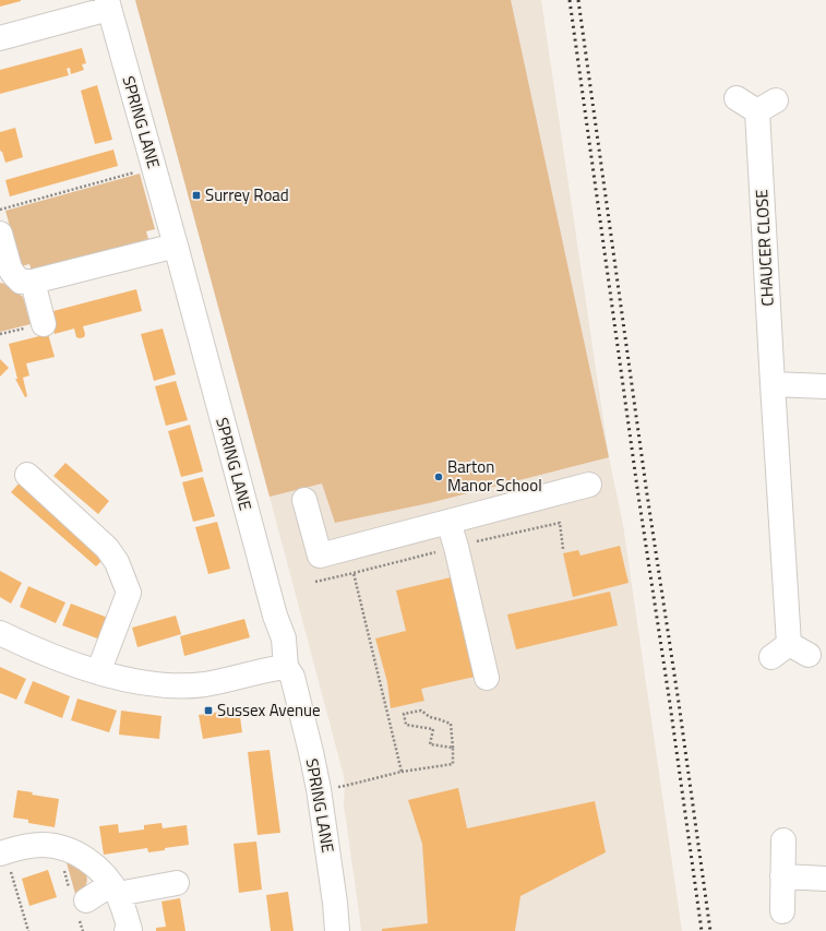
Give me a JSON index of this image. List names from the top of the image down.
{
  "streets": {
    "street": ["SPRING LANE", "CHAUCER CLOSE"]
  },
  "places": {
    "transit": ["Surrey Road", "Sussex Avenue"],
    "other": ["Barton Manor School"]
  }
}
